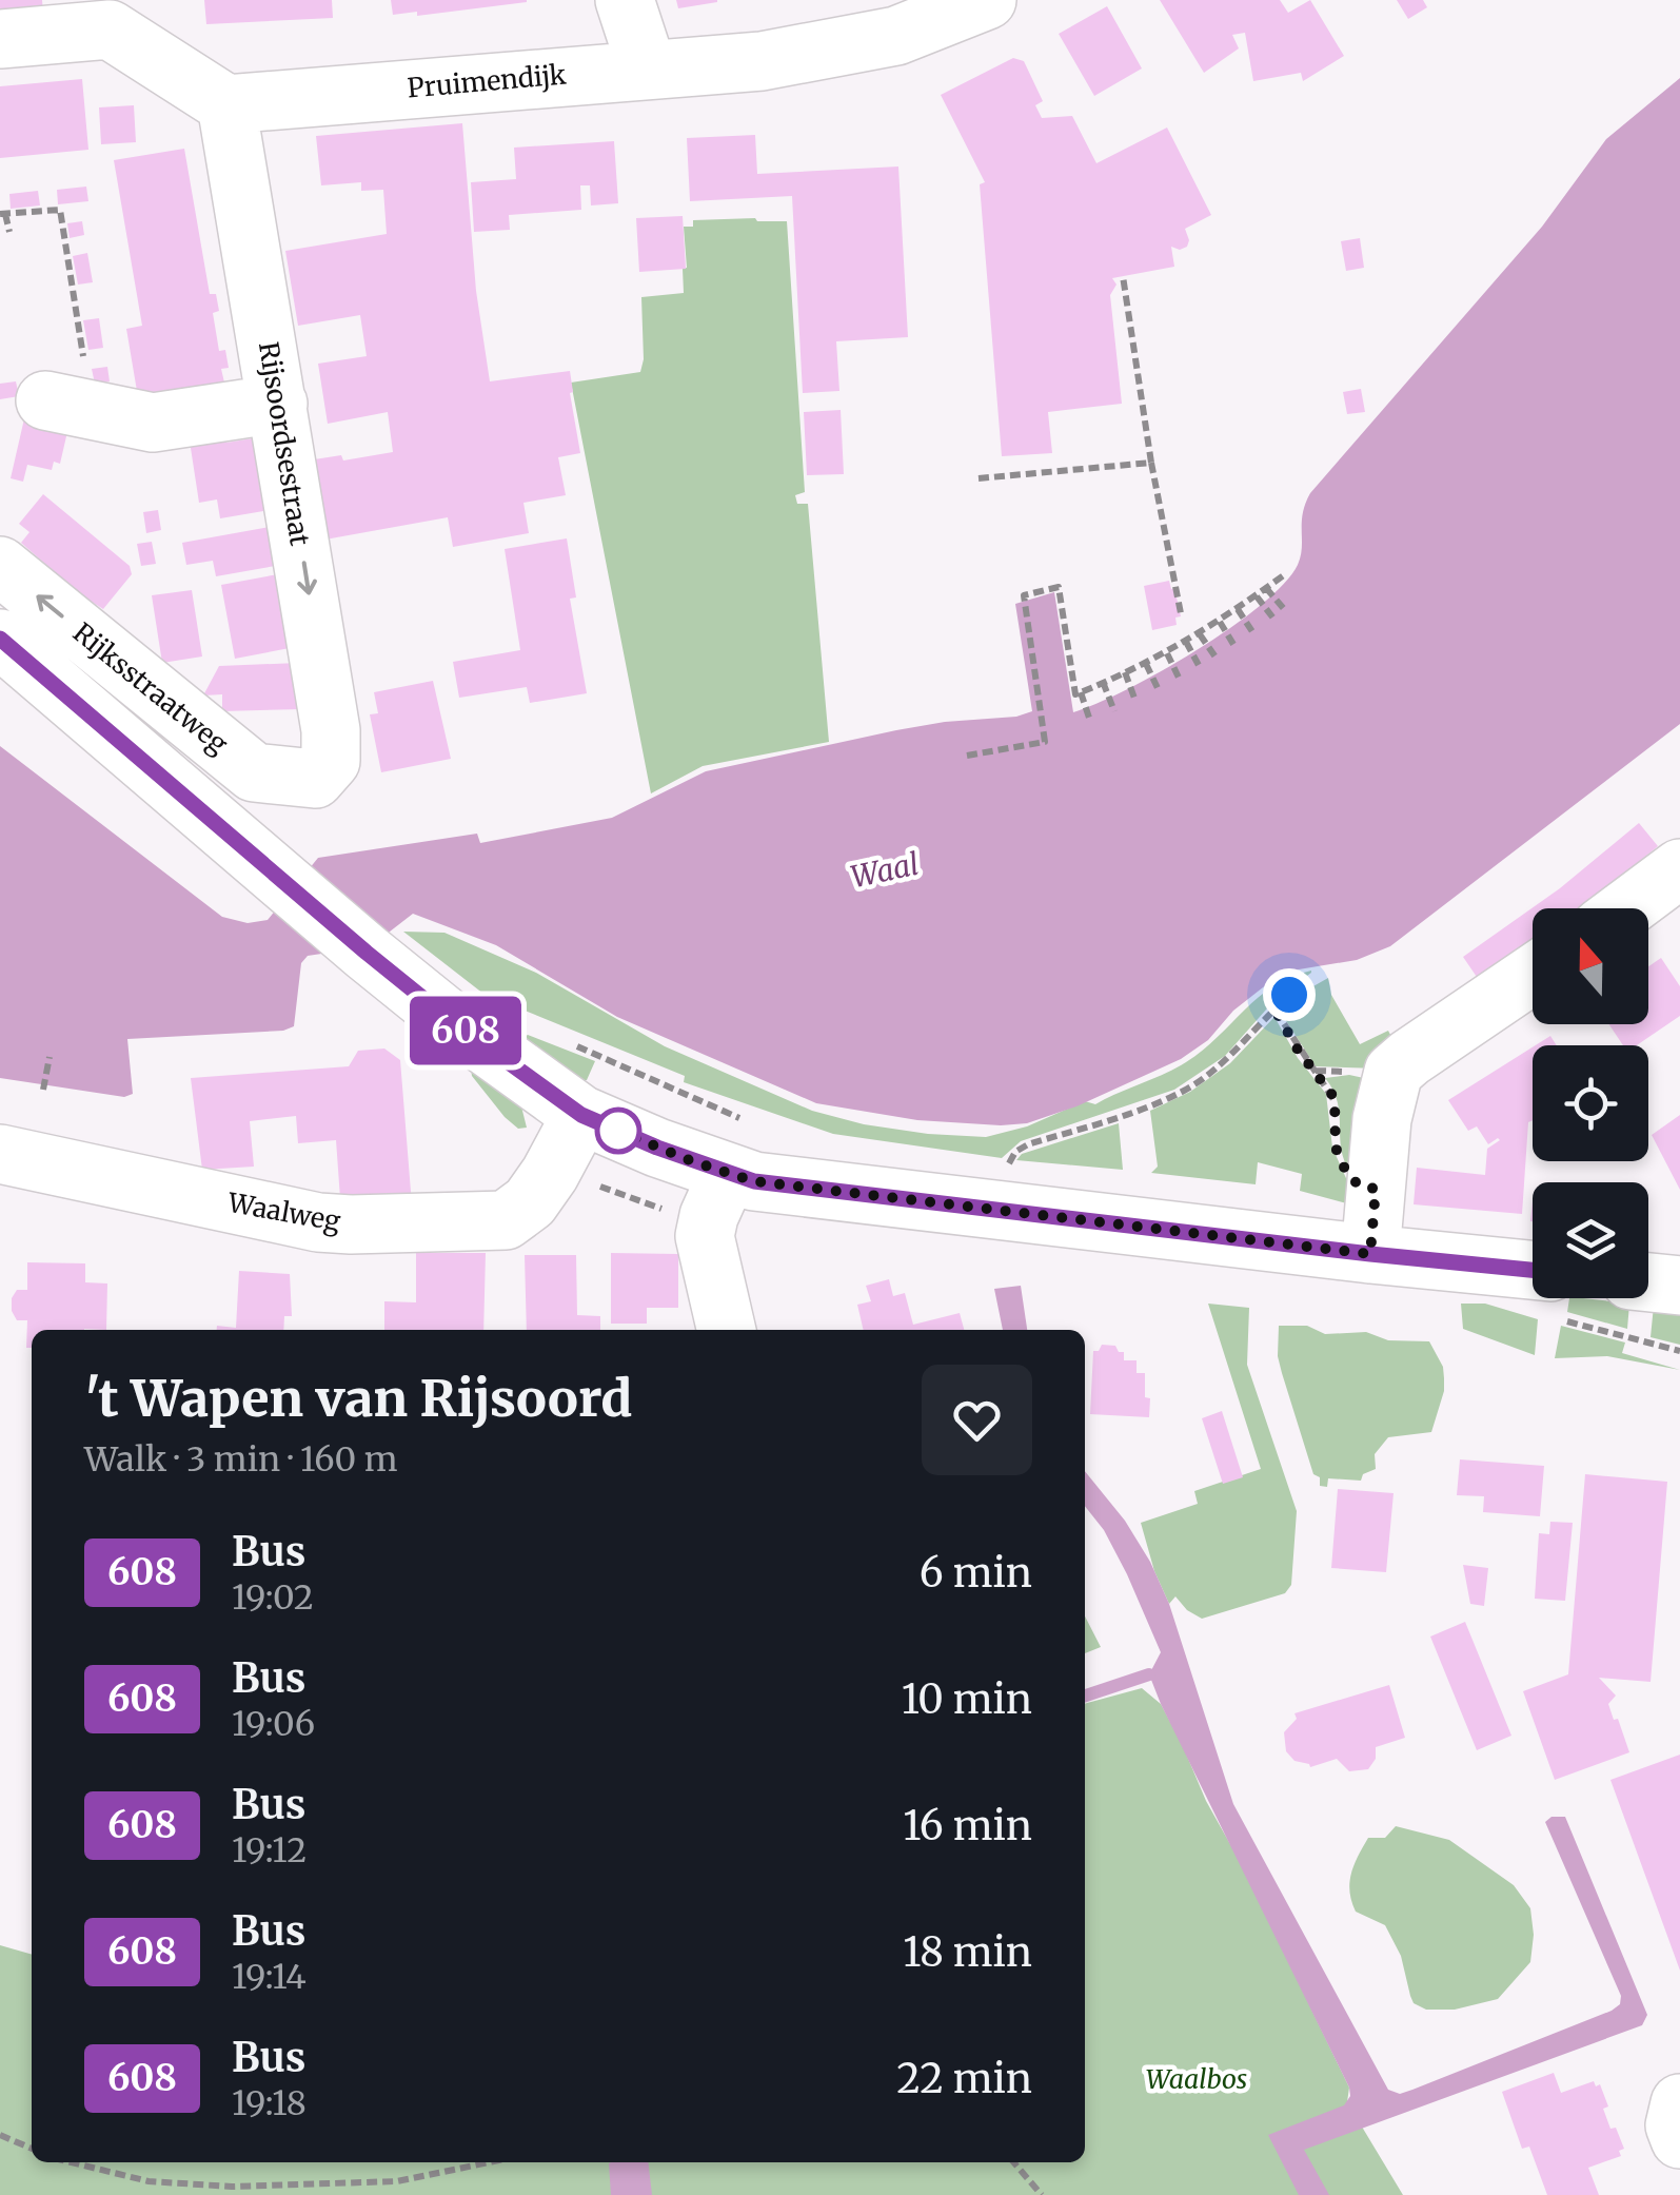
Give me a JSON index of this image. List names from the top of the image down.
{
  "streets": {
    "street": [
      "Pruimendijk",
      "Rijsoordsestraat",
      "Rijksstraatweg",
      "Waalweg"
    ]
  },
  "crossings": [
    ["Pruimendijk", "Rijsoordsestraat"],
    ["Rijsoordsestraat", "Rijksstraatweg"]
  ],
  "one_way": ["Rijsoordsestraat"],
  "water": ["Waal"],
  "parks": ["Waalbos"],
  "lines": ["bus line 608"],
  "north": "top",
  "page": {
    "on_map": "608",
    "heading": ["'t Wapen van Rijsoord", "Walk · 3 min · 160 m"],
    "list": [
      {
        "mark": "608",
        "name": "Bus",
        "note": "19:02",
        "value": "6 min"
      },
      {
        "mark": "608",
        "name": "Bus",
        "note": "19:06",
        "value": "10 min"
      },
      {
        "mark": "608",
        "name": "Bus",
        "note": "19:12",
        "value": "16 min"
      },
      {
        "mark": "608",
        "name": "Bus",
        "note": "19:14",
        "value": "18 min"
      },
      {
        "mark": "608",
        "name": "Bus",
        "note": "19:18",
        "value": "22 min"
      }
    ]
  }
}
